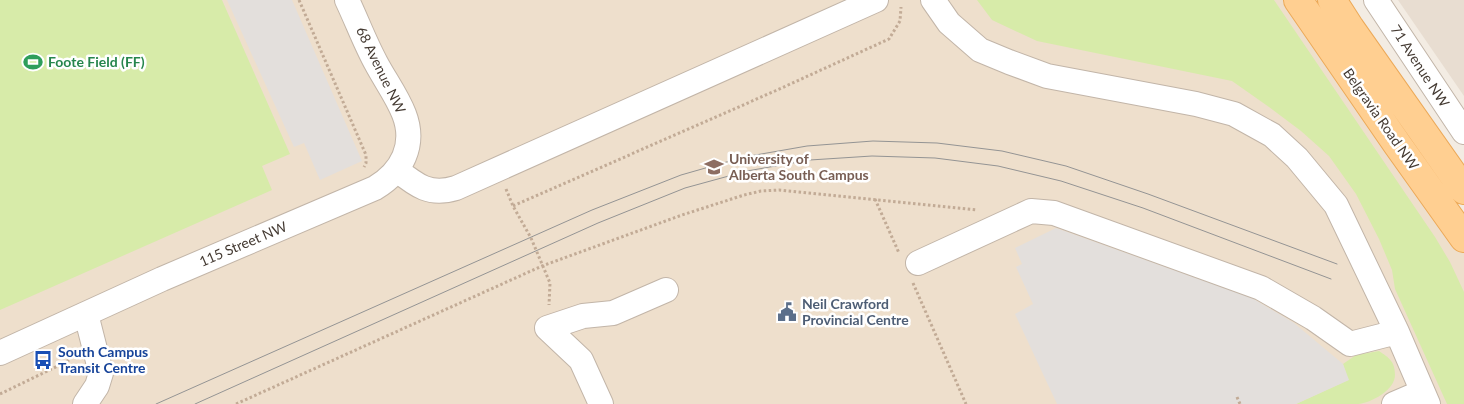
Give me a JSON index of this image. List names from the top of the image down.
{
  "streets": {
    "main road": ["Belgravia Road NW"],
    "street": ["71 Avenue NW", "68 Avenue NW", "115 Street NW"]
  },
  "crossings": [
    ["68 Avenue NW", "115 Street NW"]
  ],
  "places": {
    "sports": ["Foote Field (FF)"],
    "school or university": ["University of Alberta South Campus"],
    "public building": ["Neil Crawford Provincial Centre"],
    "bus stop": ["South Campus Transit Centre"]
  }
}
